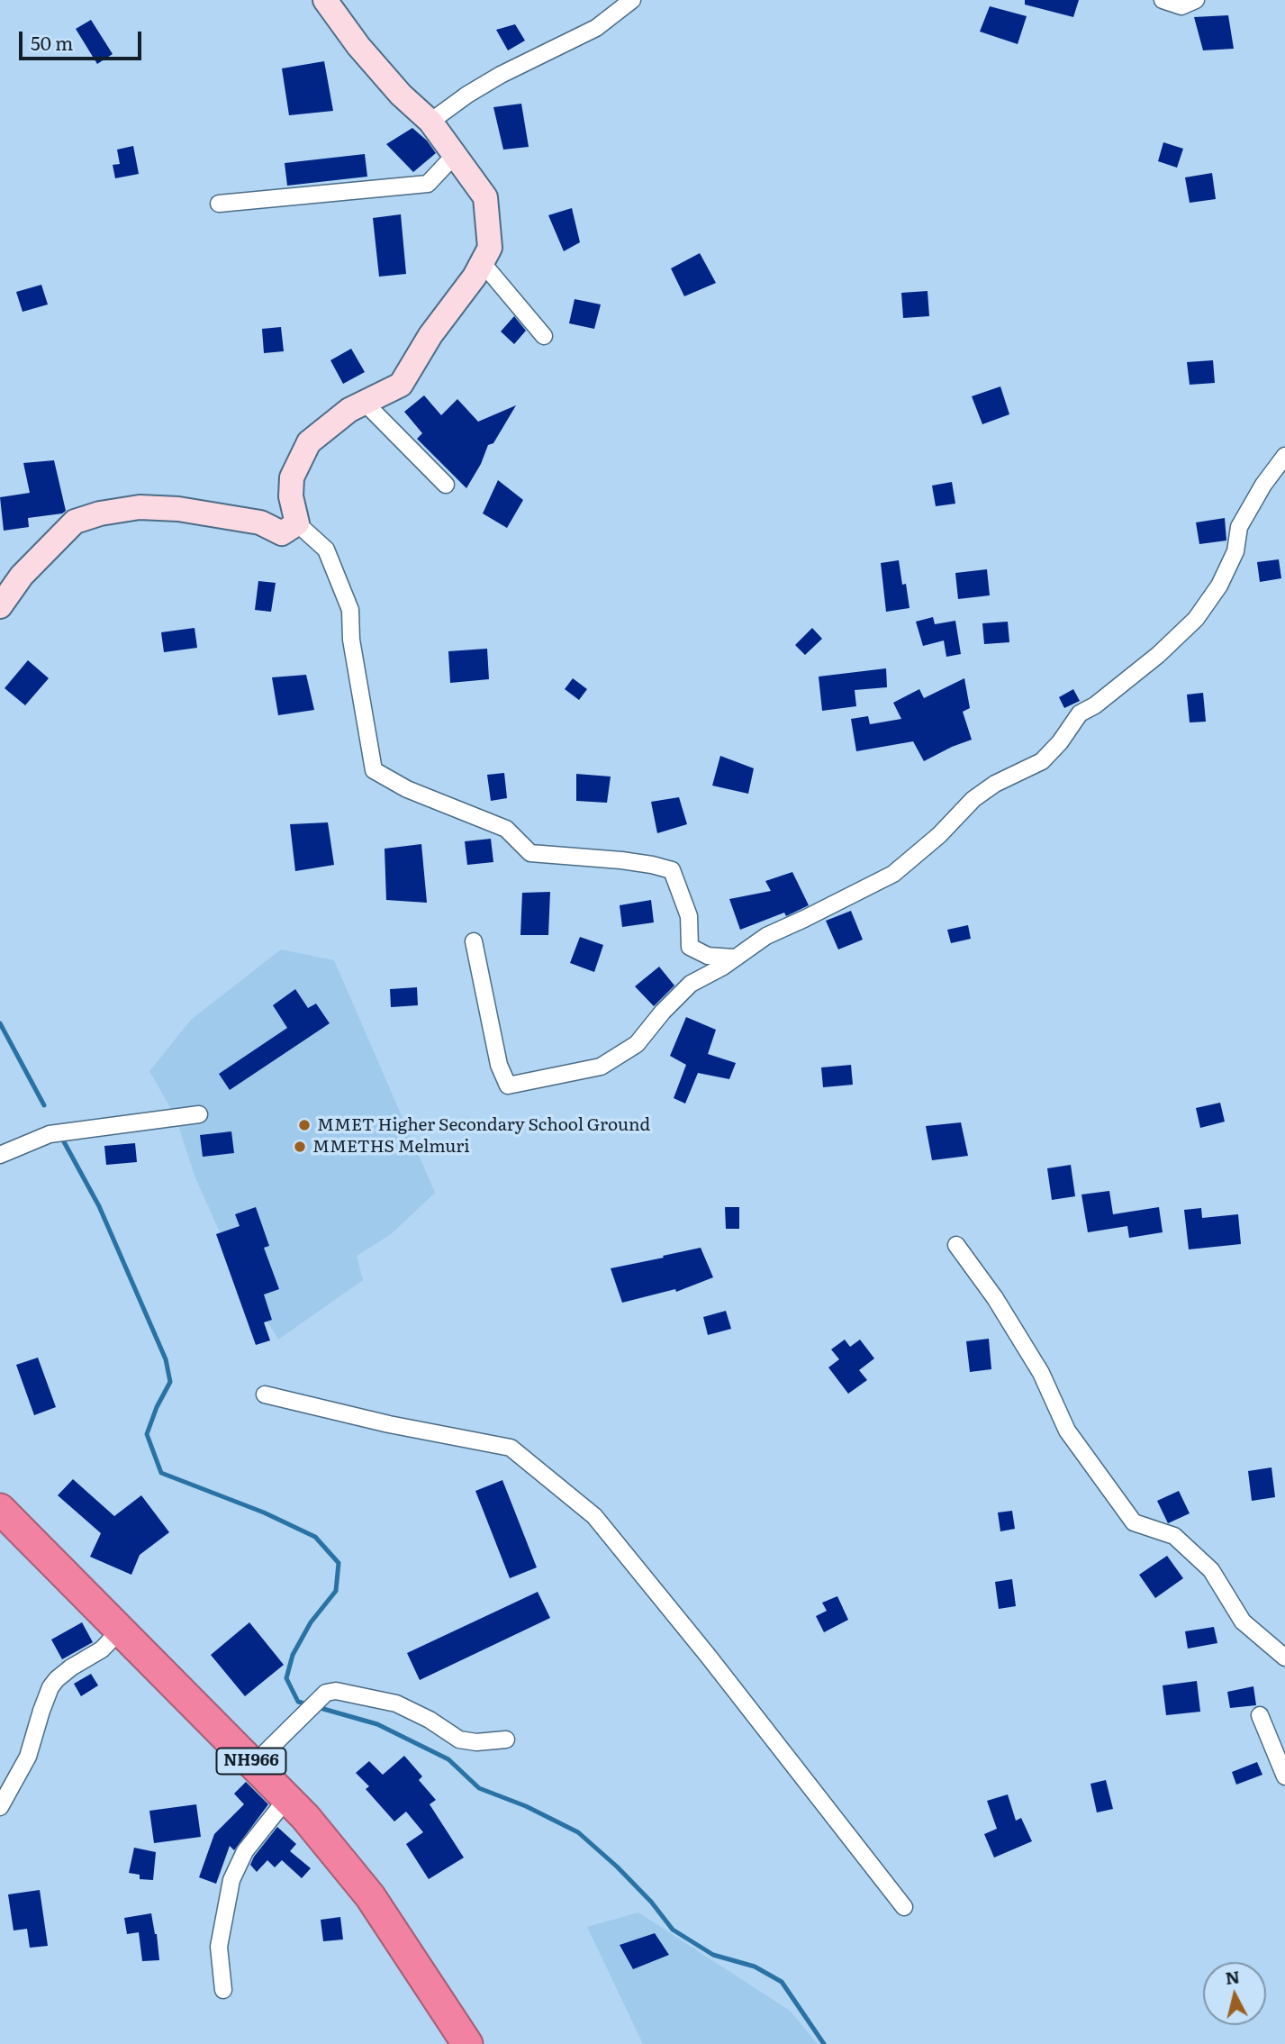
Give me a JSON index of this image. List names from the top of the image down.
{
  "streets": {
    "highway": ["NH966"]
  },
  "places": ["MMET Higher Secondary School Ground", "MMETHS Melmuri"],
  "scale_bar": "50 m",
  "north": "top"
}
